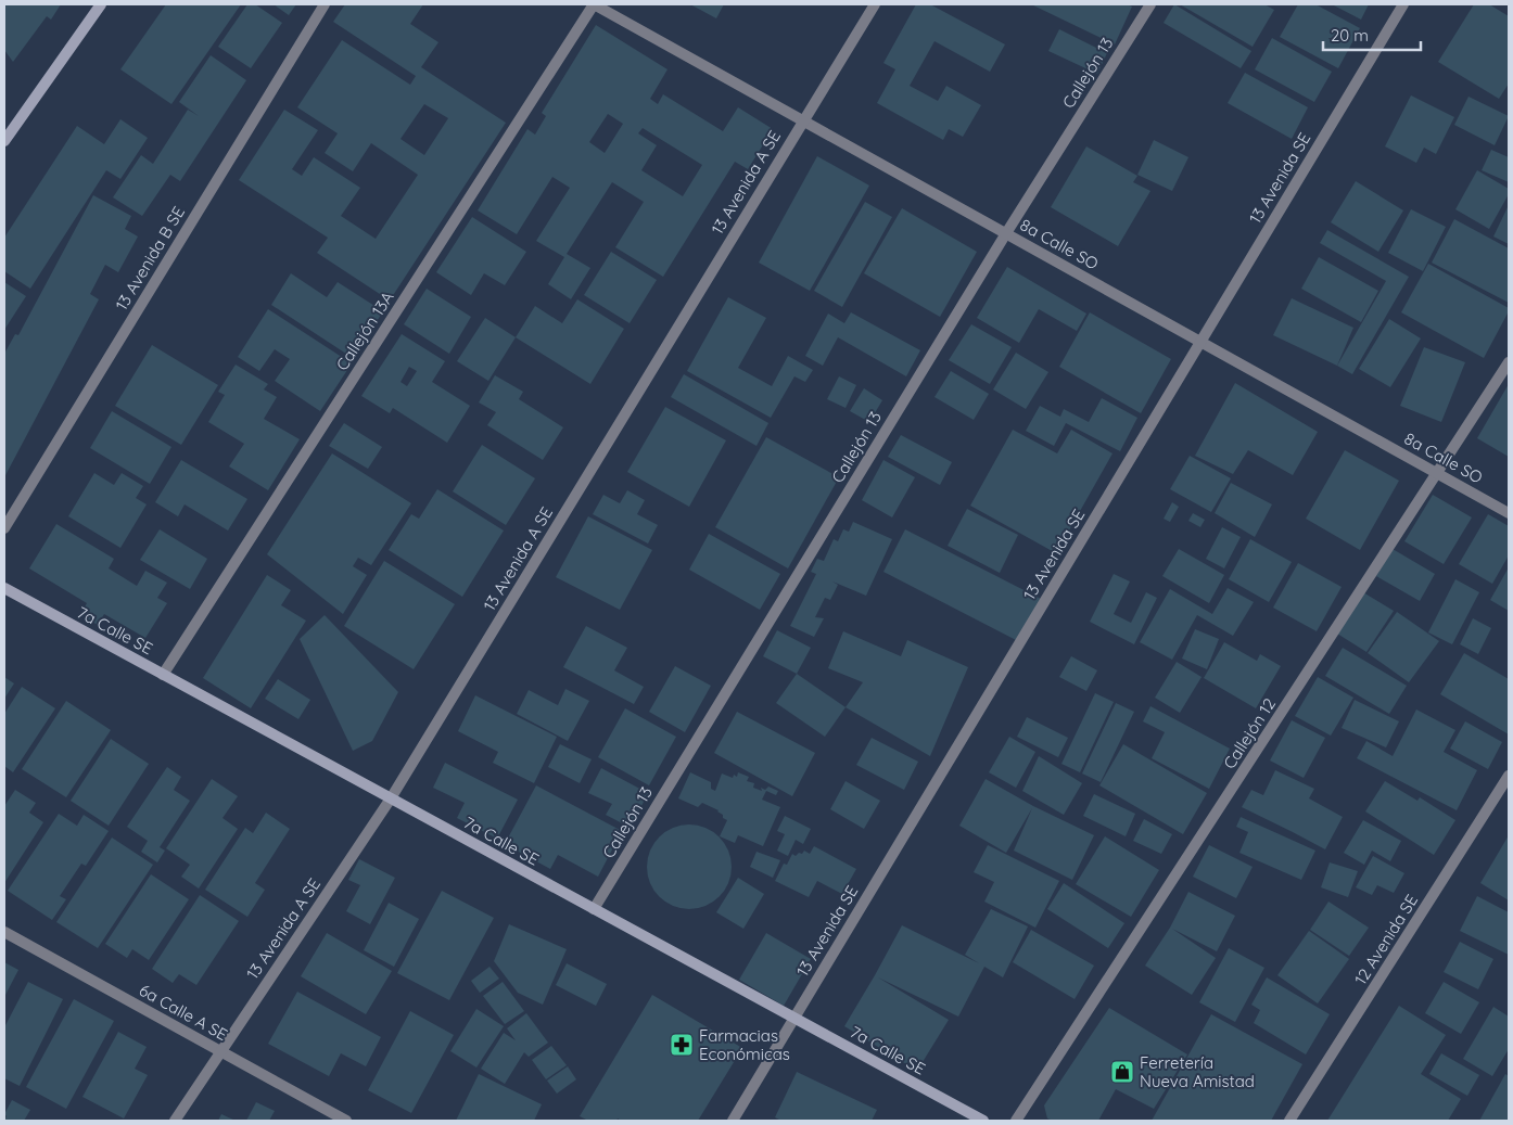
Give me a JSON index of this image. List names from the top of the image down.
{
  "streets": {
    "main road": ["7a Calle SE"],
    "street": [
      "Callejón 13",
      "13 Avenida SE",
      "13 Avenida A SE",
      "8a Calle SO",
      "13 Avenida B SE",
      "Callejón 13A",
      "Callejón 12",
      "12 Avenida SE",
      "6a Calle A SE"
    ]
  },
  "crossings": [
    ["Callejón 13", "8a Calle SO"],
    ["Callejón 13", "7a Calle SE"],
    ["13 Avenida SE", "8a Calle SO"],
    ["13 Avenida SE", "7a Calle SE"],
    ["13 Avenida A SE", "8a Calle SO"],
    ["13 Avenida A SE", "7a Calle SE"],
    ["13 Avenida A SE", "6a Calle A SE"],
    ["8a Calle SO", "Callejón 13A"],
    ["8a Calle SO", "Callejón 12"],
    ["Callejón 13A", "7a Calle SE"]
  ],
  "places": {
    "pharmacy": ["Farmacias Económicas"],
    "shop": ["Ferretería Nueva Amistad"]
  },
  "scale_bar": "20 m"
}
